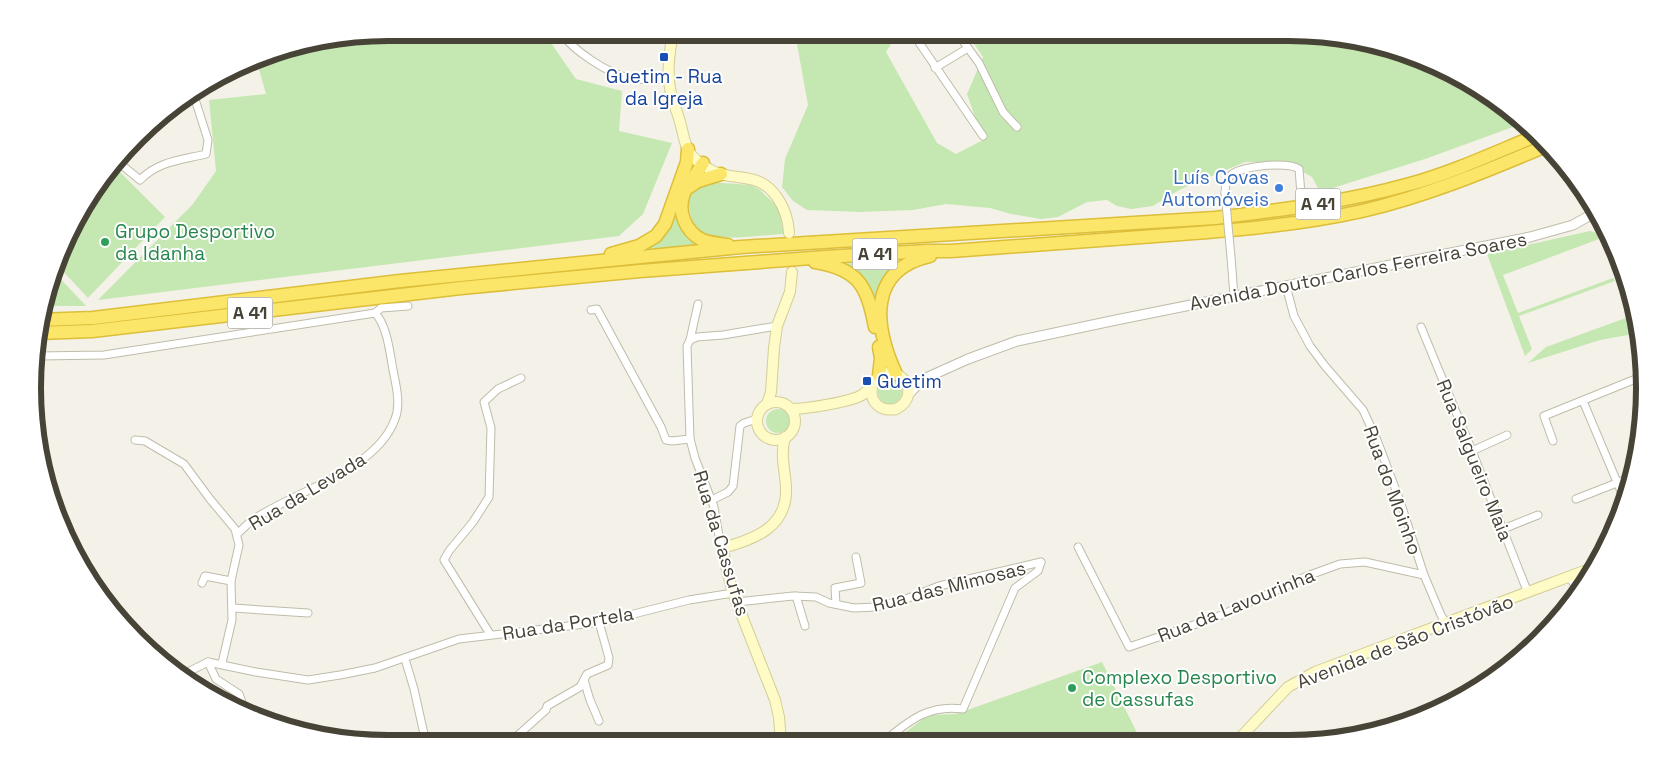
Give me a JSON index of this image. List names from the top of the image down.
{
  "streets": {
    "highway": ["A 41"],
    "main road": ["Rua da Cassufas", "Avenida de São Cristóvão"],
    "street": [
      "Avenida Doutor Carlos Ferreira Soares",
      "Rua Salgueiro Maia",
      "Rua do Moinho",
      "Rua da Levada",
      "Rua das Mimosas",
      "Rua da Lavourinha",
      "Rua da Portela"
    ]
  },
  "crossings": [
    ["Avenida Doutor Carlos Ferreira Soares", "Rua do Moinho"],
    ["Rua Salgueiro Maia", "Avenida de São Cristóvão"],
    ["Rua do Moinho", "Rua da Lavourinha"],
    ["Rua do Moinho", "Avenida de São Cristóvão"],
    ["Rua da Cassufas", "Rua das Mimosas"],
    ["Rua da Cassufas", "Rua da Portela"],
    ["Rua das Mimosas", "Rua da Portela"]
  ],
  "places": {
    "transit": ["Guetim - Rua da Igreja", "Guetim"],
    "other": ["Luís Covas Automóveis", "Grupo Desportivo da Idanha", "Complexo Desportivo de Cassufas"]
  }
}
